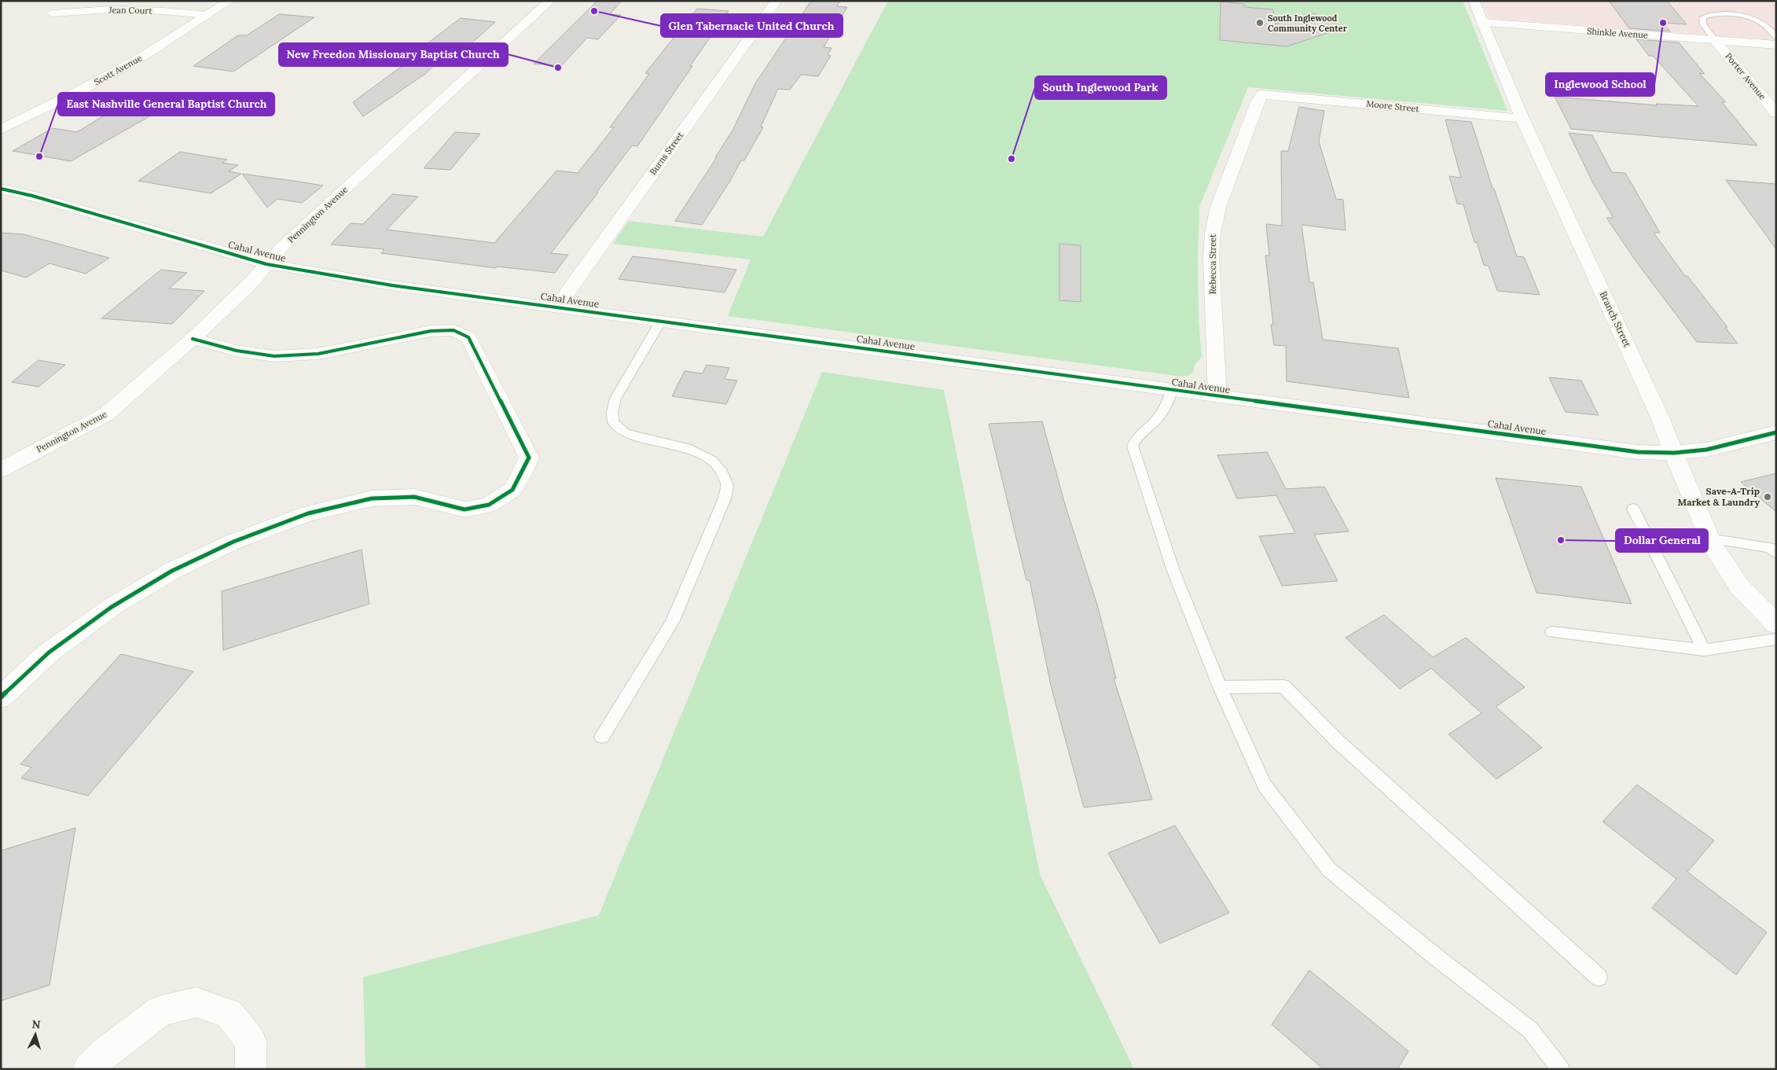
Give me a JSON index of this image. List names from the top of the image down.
{
  "streets": {
    "street": [
      "Jean Court",
      "Shinkle Avenue",
      "Scott Avenue",
      "Porter Avenue",
      "Moore Street",
      "Burns Street",
      "Pennington Avenue",
      "Cahal Avenue",
      "Rebecca Street",
      "Branch Street"
    ]
  },
  "crossings": [
    ["Jean Court", "Scott Avenue"],
    ["Shinkle Avenue", "Porter Avenue"],
    ["Shinkle Avenue", "Branch Street"],
    ["Moore Street", "Rebecca Street"],
    ["Moore Street", "Branch Street"],
    ["Burns Street", "Cahal Avenue"],
    ["Pennington Avenue", "Cahal Avenue"],
    ["Cahal Avenue", "Rebecca Street"],
    ["Cahal Avenue", "Branch Street"]
  ],
  "places": [
    "Glen Tabernacle United Church",
    "South Inglewood Community Center",
    "Inglewood School",
    "New Freedon Missionary Baptist Church",
    "East Nashville General Baptist Church",
    "South Inglewood Park",
    "Save-A-Trip Market & Laundry",
    "Dollar General"
  ],
  "north": "top"
}
